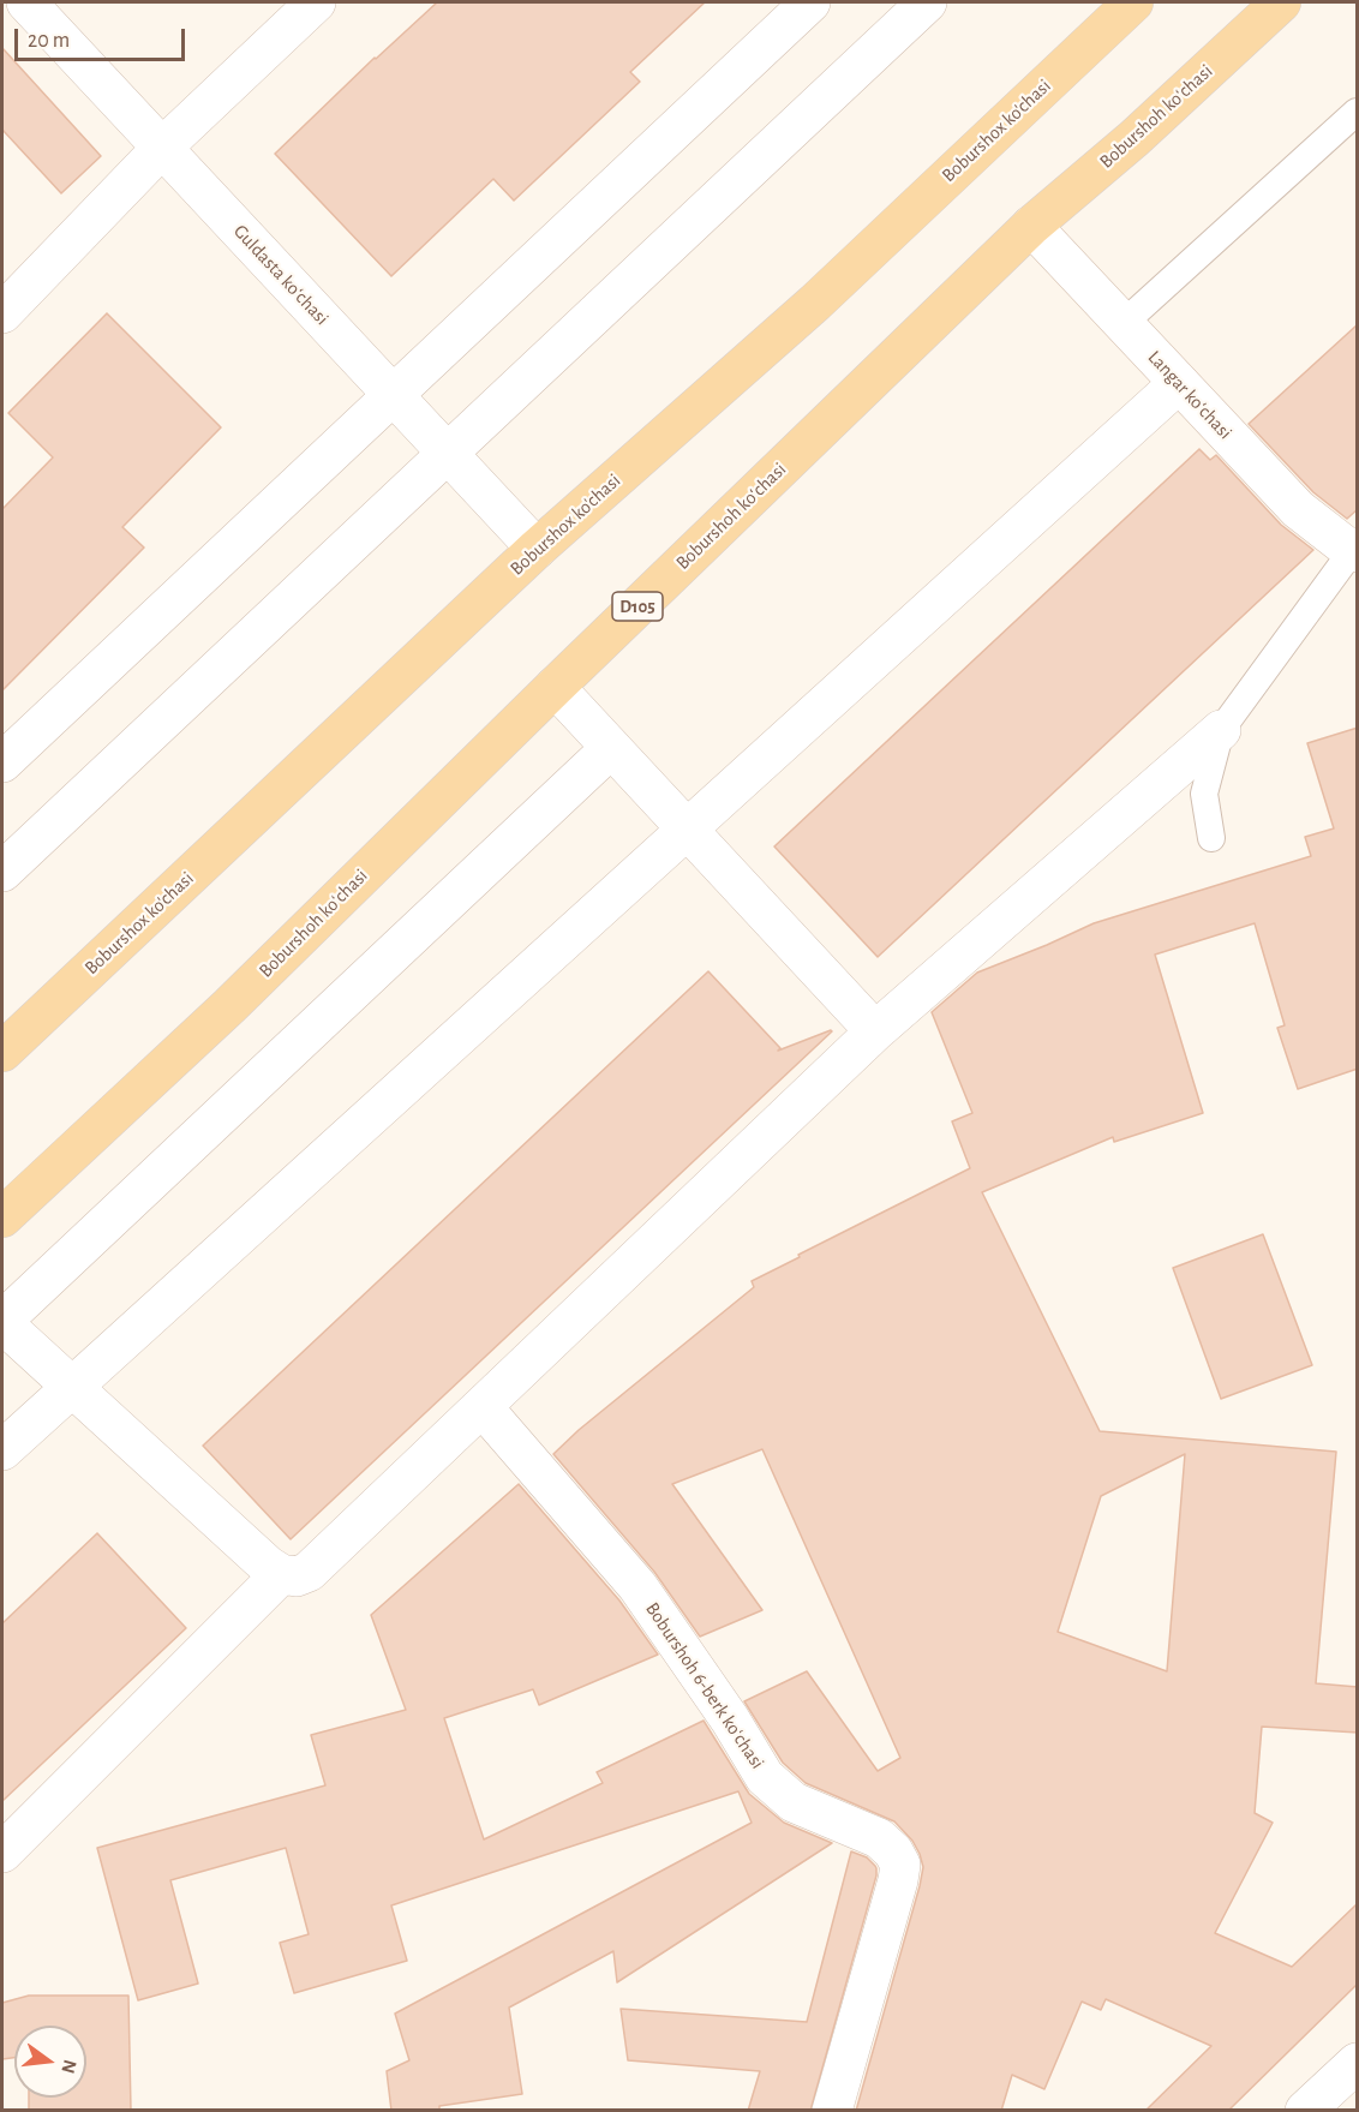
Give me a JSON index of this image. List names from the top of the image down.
{
  "streets": {
    "main road": ["Boburshoh koʻchasi", "Boburshox ko'chasi", "D105"],
    "street": ["Guldasta koʻchasi", "Langar koʻchasi", "Boburshoh 6-berk koʻchasi"]
  },
  "crossings": [
    ["Boburshoh koʻchasi", "Langar koʻchasi"],
    ["Boburshox ko'chasi", "Guldasta koʻchasi"]
  ],
  "scale_bar": "20 m",
  "north": "right"
}
